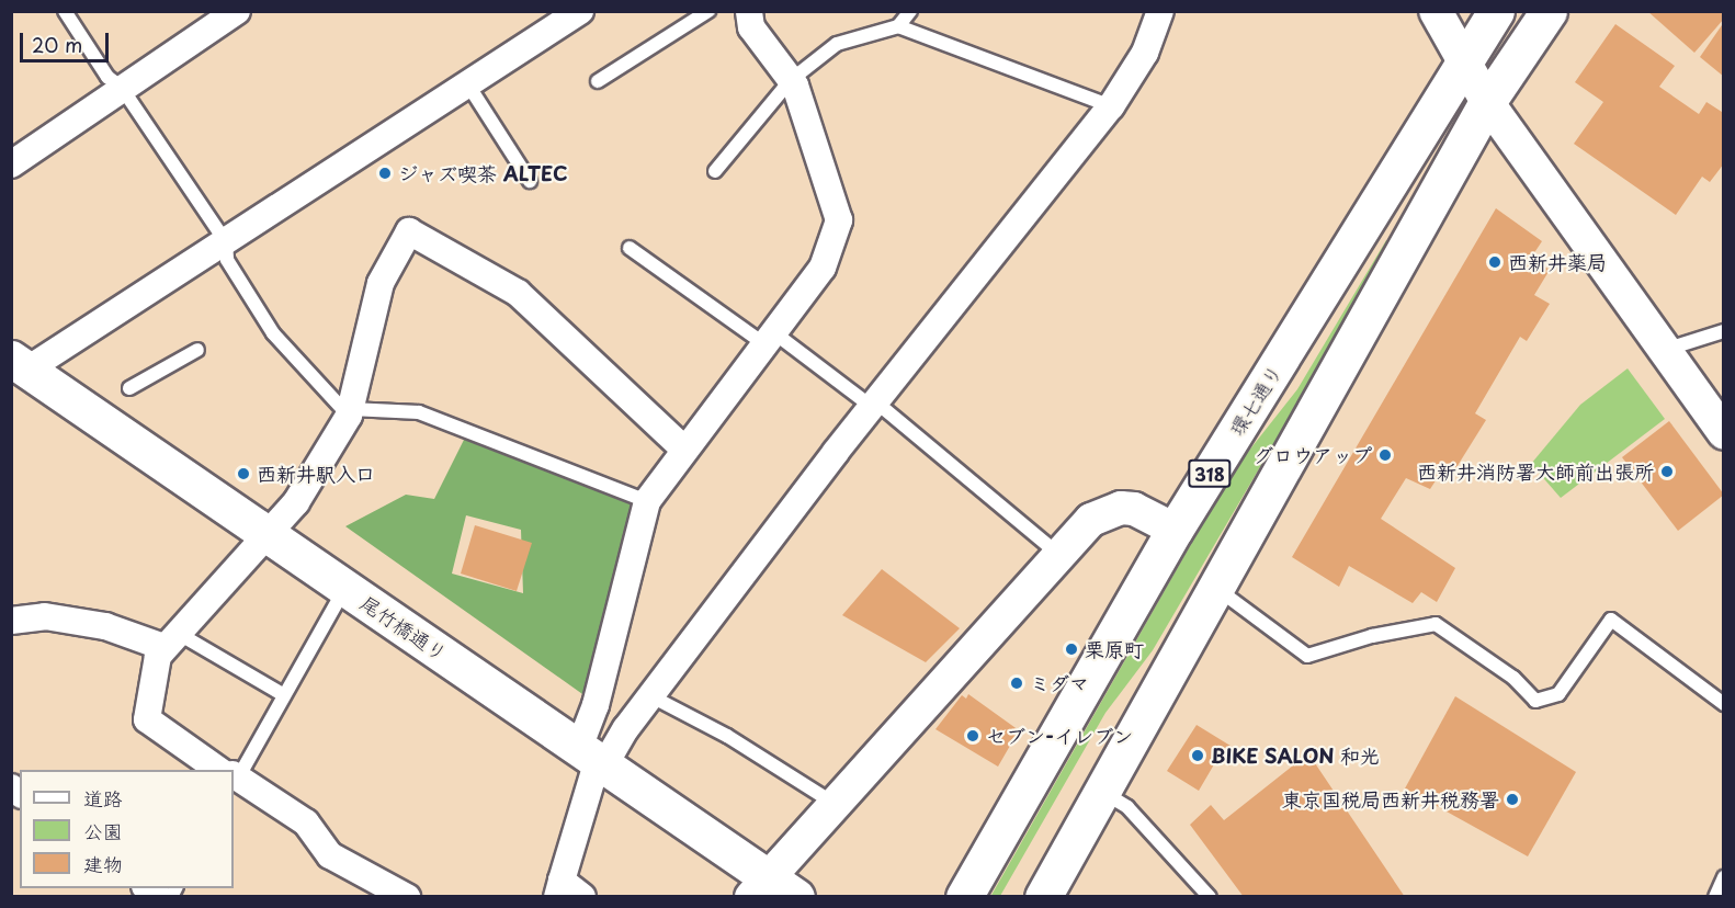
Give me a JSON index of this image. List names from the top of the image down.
{
  "streets": {
    "main road": ["環七通り", "318", "尾竹橋通り"]
  },
  "places": [
    "ジャズ喫茶 ALTEC",
    "西新井薬局",
    "グロウアップ",
    "西新井消防署大師前出張所",
    "西新井駅入口",
    "栗原町",
    "ミダマ",
    "セブン-イレブン",
    "BIKE SALON 和光",
    "東京国税局西新井税務署"
  ],
  "legend": ["道路", "公園", "建物"],
  "scale_bar": "20 m"
}
